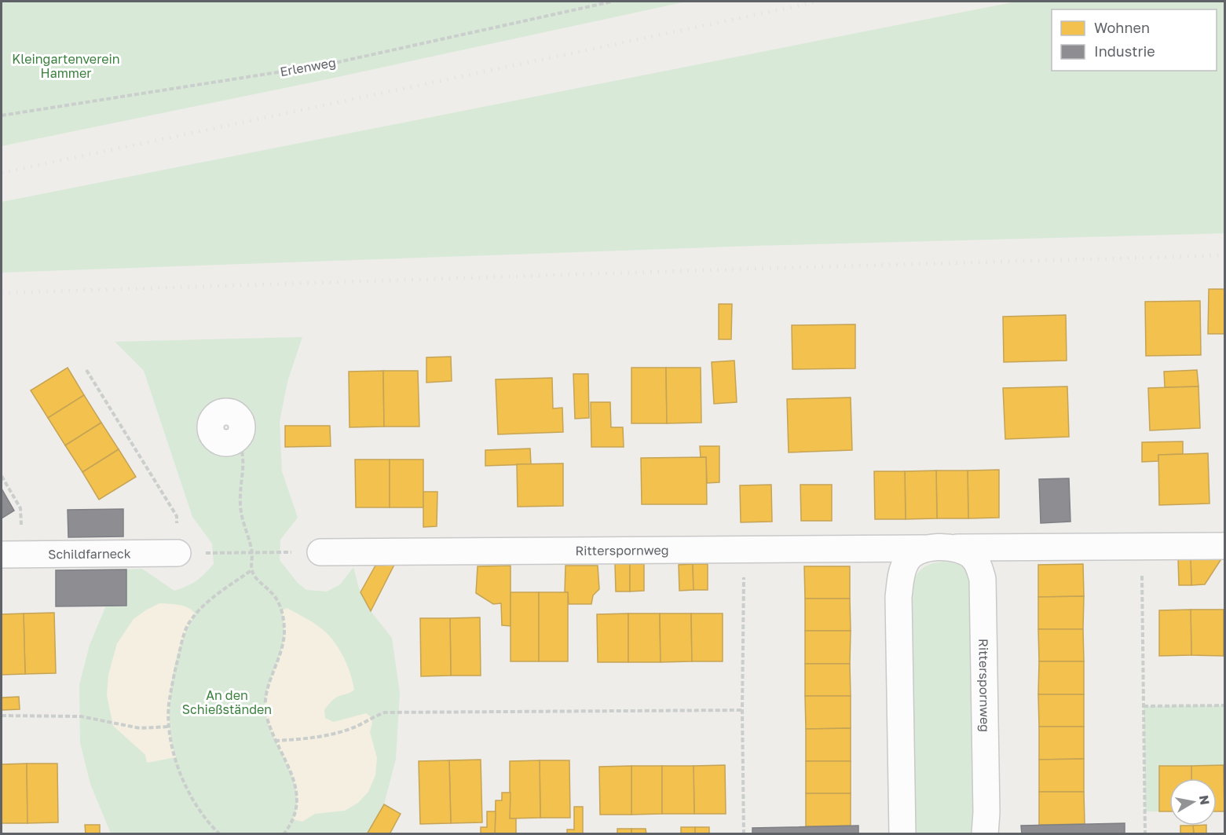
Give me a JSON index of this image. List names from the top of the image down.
{
  "streets": {
    "street": ["Ritterspornweg", "Schildfarneck"],
    "path": ["Erlenweg"]
  },
  "parks": ["Kleingartenverein Hammer", "An den Schießständen"],
  "legend": ["Wohnen", "Industrie"],
  "north": "right"
}
